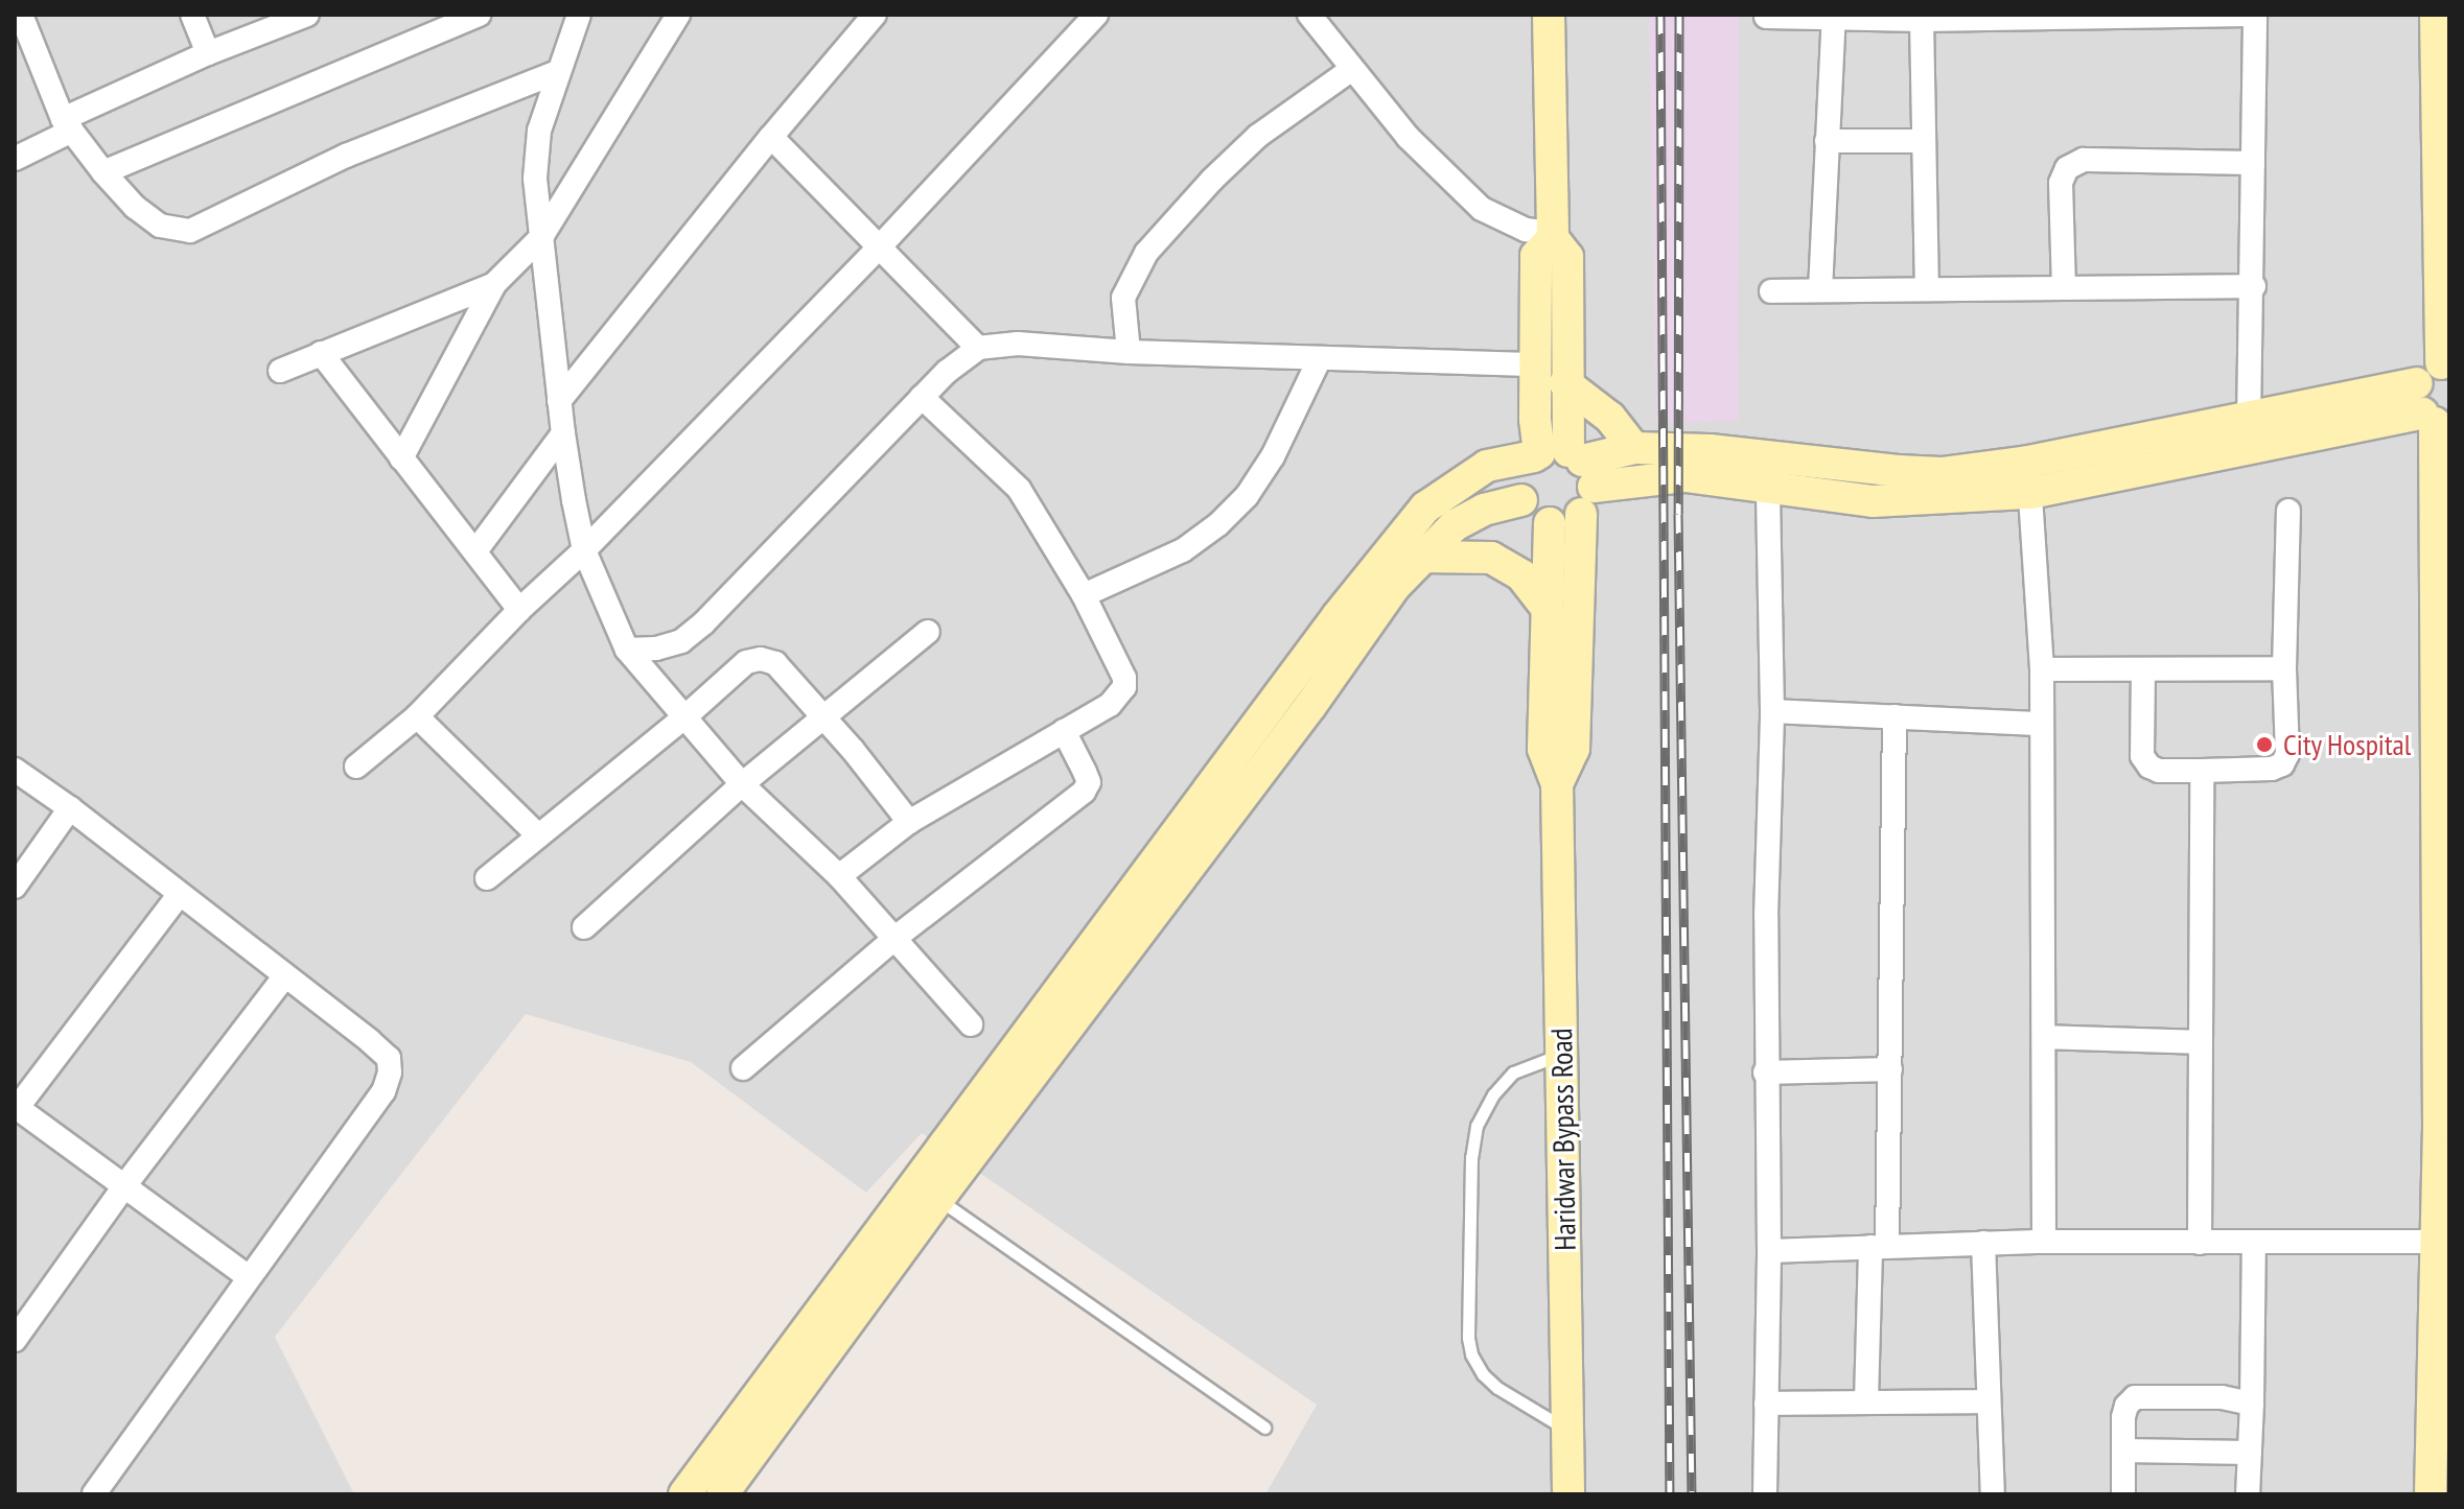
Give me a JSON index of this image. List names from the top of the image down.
{
  "streets": {
    "main road": ["Haridwar Bypass Road"]
  },
  "places": ["City Hospital"]
}
